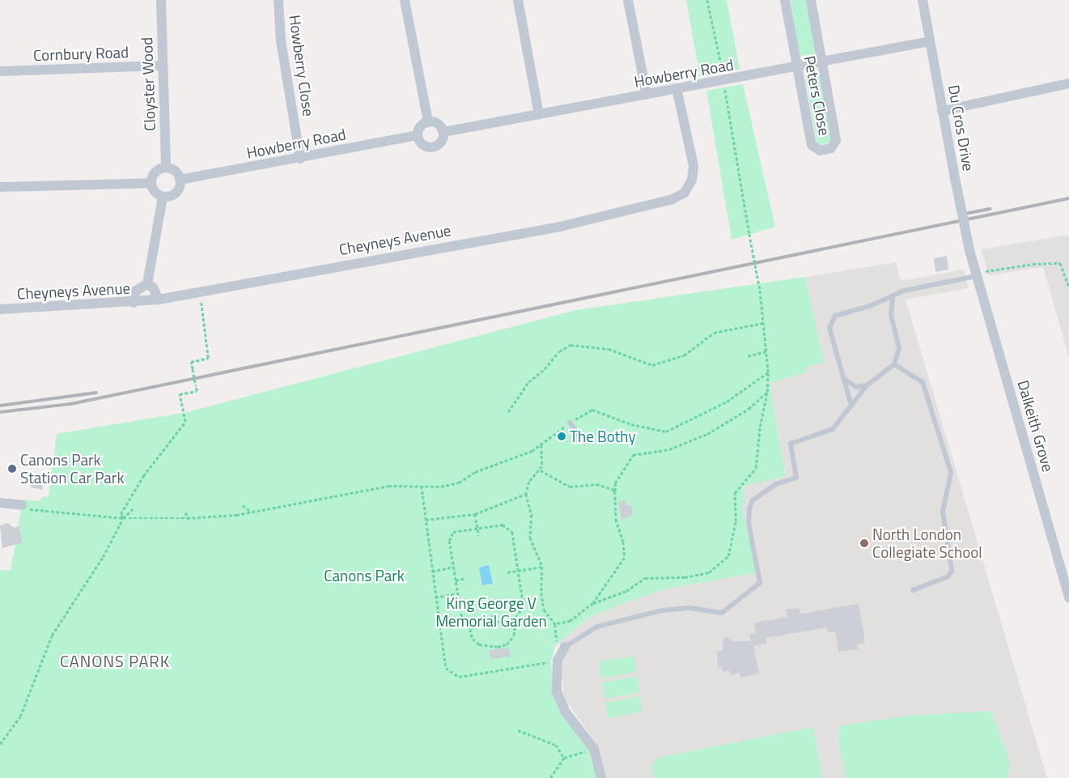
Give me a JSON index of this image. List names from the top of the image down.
{
  "streets": {
    "street": [
      "Cornbury Road",
      "Howberry Close",
      "Howberry Road",
      "Cloyster Wood",
      "Peters Close",
      "Du Cros Drive",
      "Cheyneys Avenue",
      "Dalkeith Grove"
    ]
  },
  "crossings": [
    ["Cornbury Road", "Cloyster Wood"],
    ["Howberry Close", "Howberry Road"],
    ["Howberry Road", "Cloyster Wood"],
    ["Howberry Road", "Peters Close"],
    ["Howberry Road", "Du Cros Drive"],
    ["Howberry Road", "Cheyneys Avenue"],
    ["Du Cros Drive", "Dalkeith Grove"]
  ],
  "districts": ["CANONS PARK"],
  "parks": ["Canons Park", "King George V Memorial Garden"],
  "places": ["The Bothy", "Canons Park Station Car Park", "North London Collegiate School"]
}
